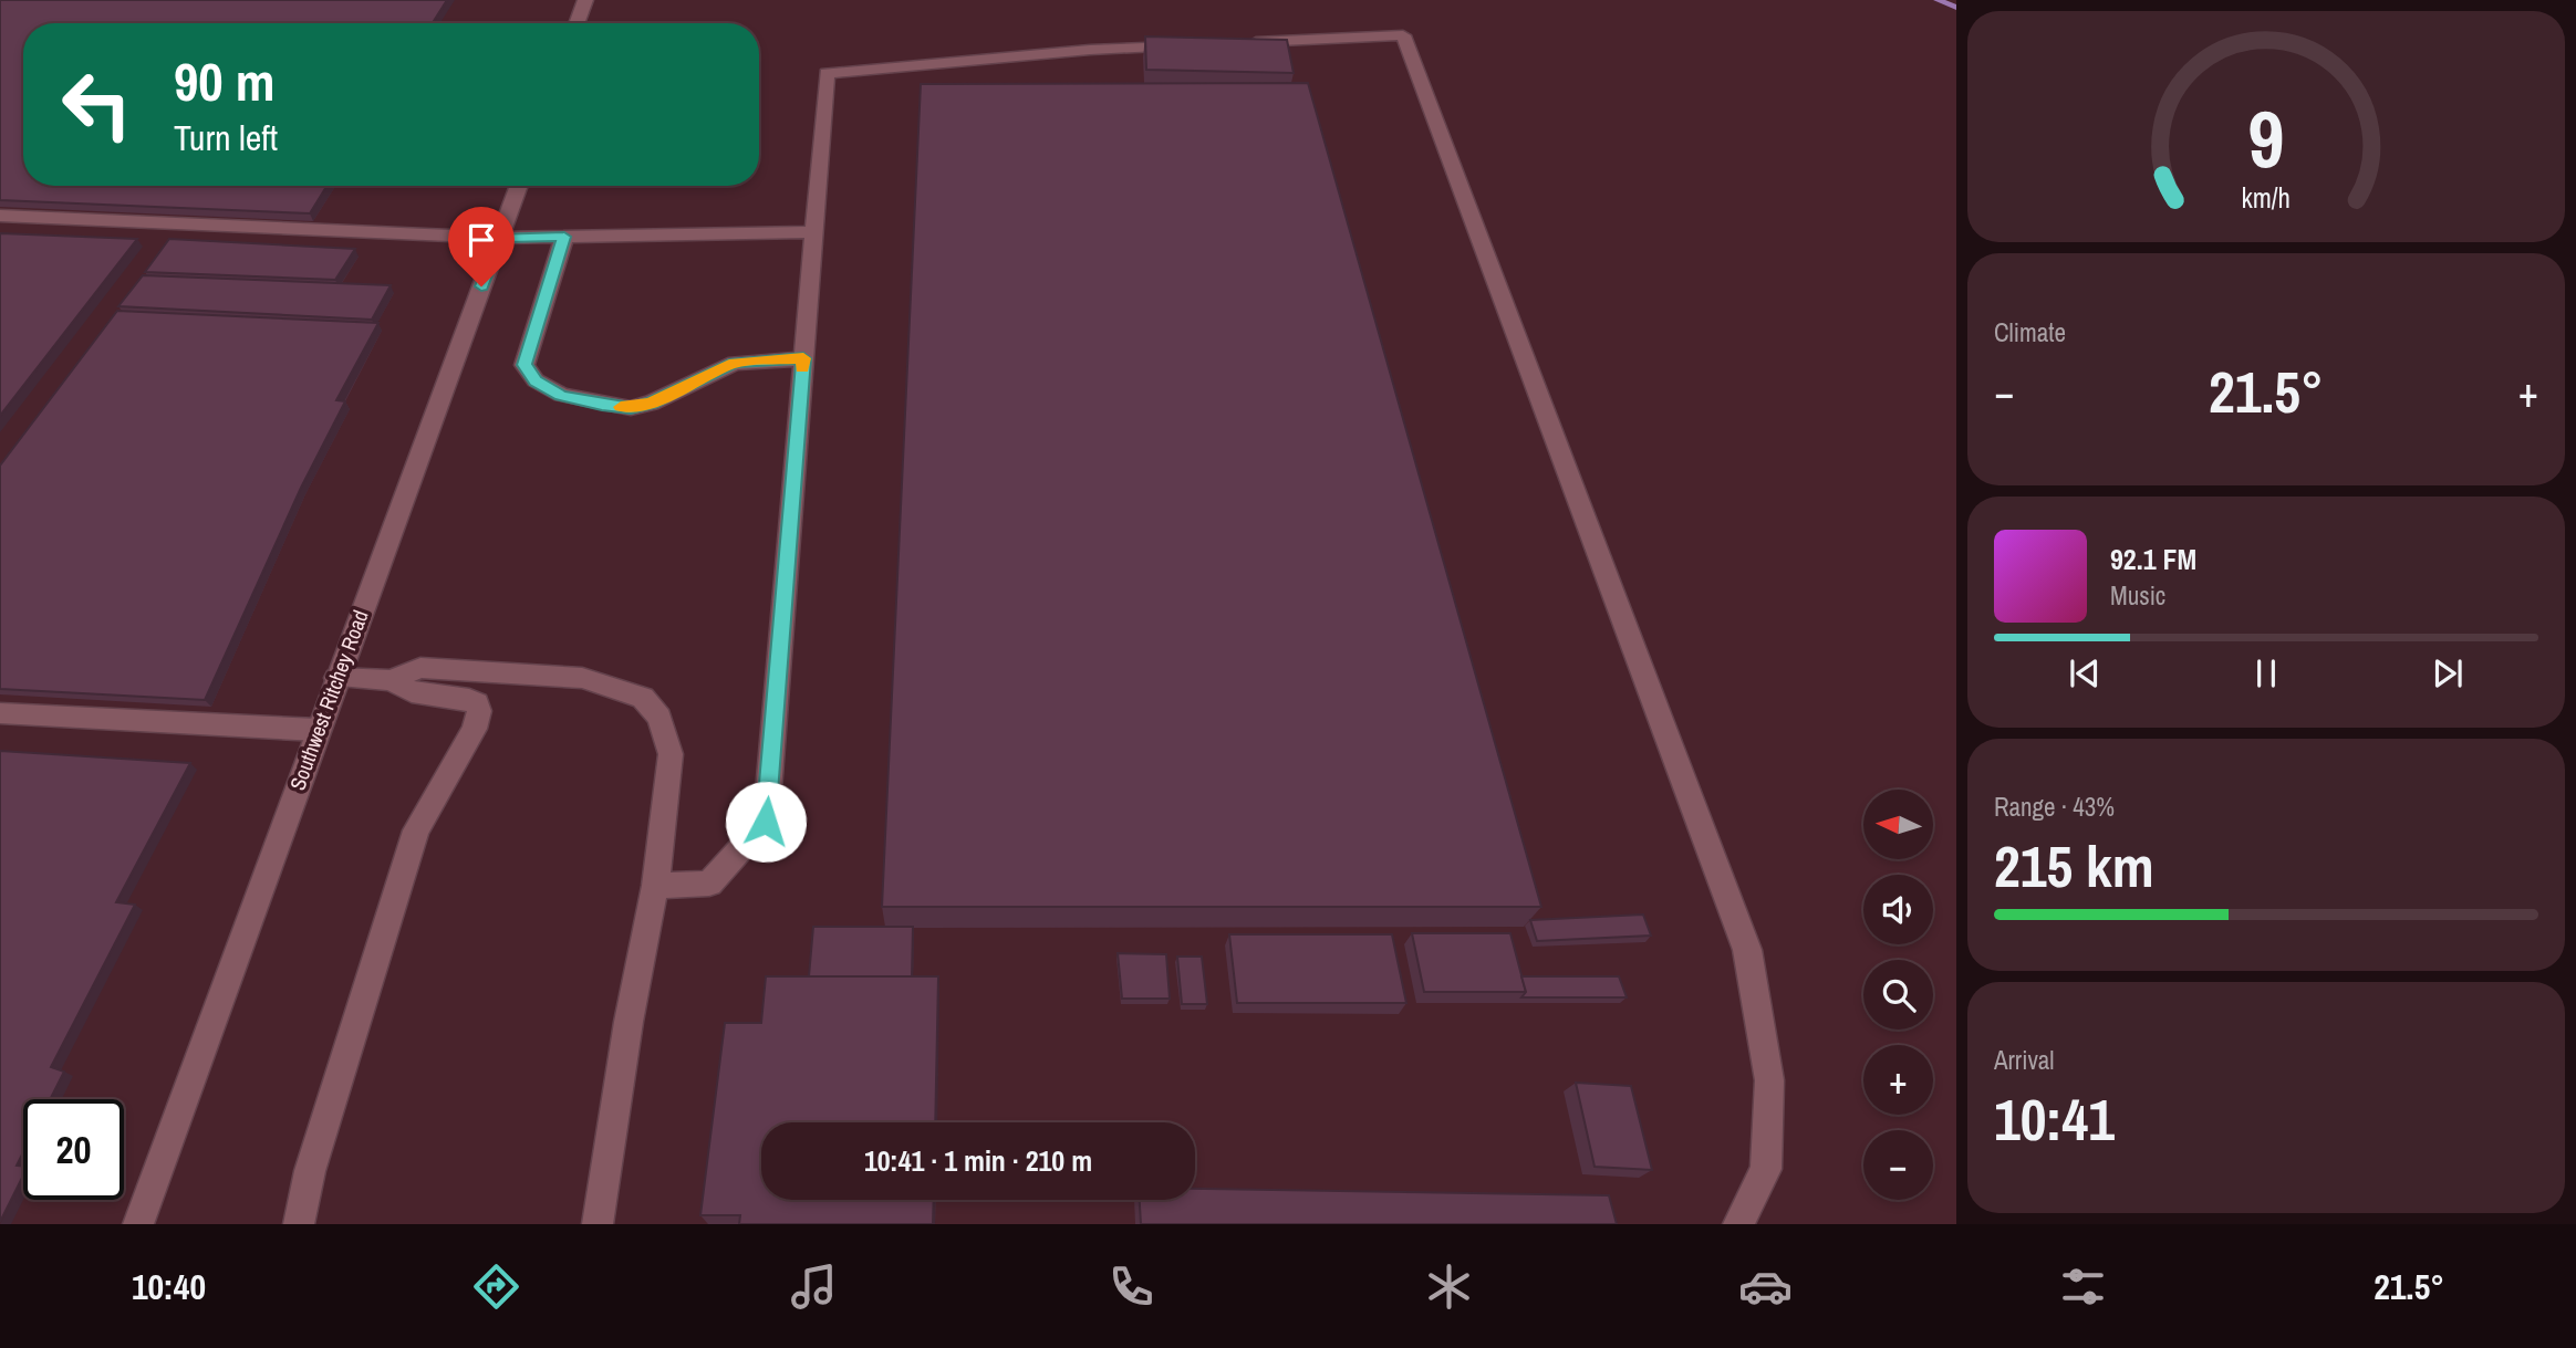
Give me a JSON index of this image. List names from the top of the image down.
{
  "streets": {
    "street": ["Southwest Ritchey Road"]
  },
  "north": "left",
  "page": {
    "turn": ["90 m", "Turn left"],
    "tile": [
      "Climate",
      ["Range · 43%", "215 km"],
      ["Arrival", "10:41"]
    ],
    "heat": ["−", "21.5°", "+"],
    "song": ["92.1 FM", "Music"],
    "map_buttons": ["+", "−"],
    "limit": "20",
    "trip": "10:41 · 1 min · 210 m",
    "tabs": ["10:40", "21.5°"],
    "gauge": ["9", "km/h"]
  }
}
